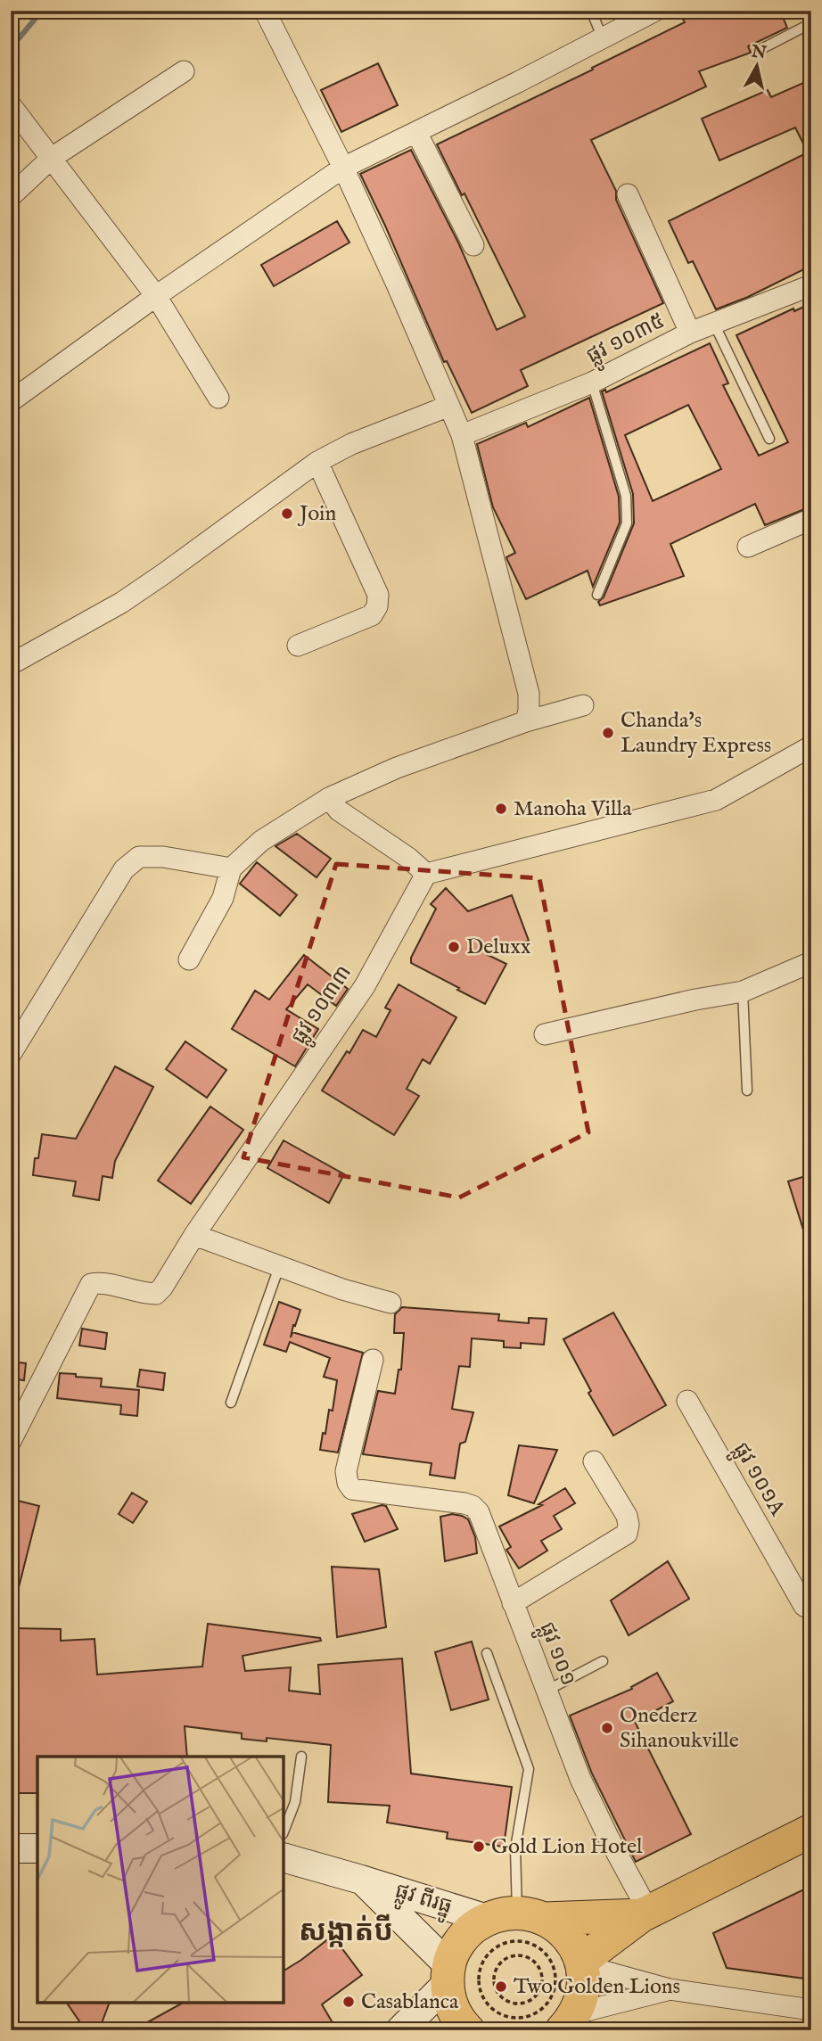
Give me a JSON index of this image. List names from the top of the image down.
{
  "streets": {
    "main road": ["ផ្លូវ ពីរធ្នូ"],
    "street": [
      "ផ្លូវ ១០៣៥",
      "ផ្លូវ ១០៣៣",
      "ផ្លូវ ១០១A",
      "ផ្លូវ ១០១"
    ]
  },
  "districts": ["សង្កាត់បី"],
  "places": [
    "Join",
    "Chanda's Laundry Express",
    "Manoha Villa",
    "Deluxx",
    "Onederz Sihanoukville",
    "Gold Lion Hotel",
    "Two Golden Lions",
    "Casablanca"
  ],
  "north": "top"
}
